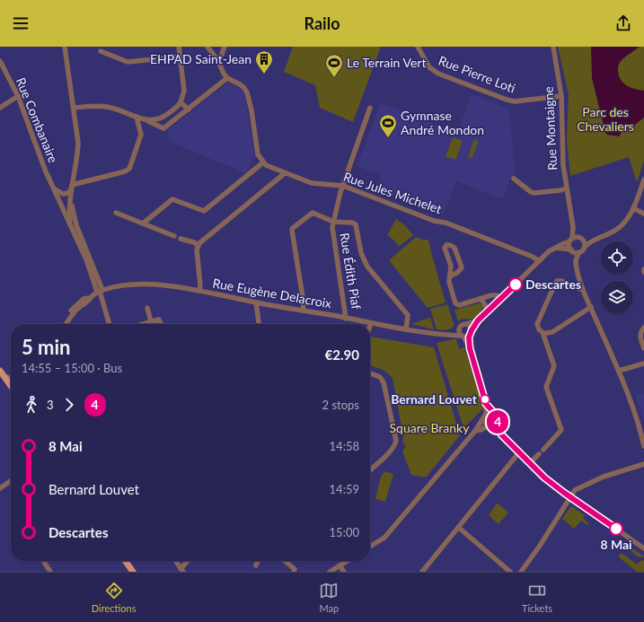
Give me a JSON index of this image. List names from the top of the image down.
{
  "streets": {
    "street": [
      "Rue Pierre Loti",
      "Rue Combanaire",
      "Rue Montaigne",
      "Rue Jules Michelet",
      "Rue Édith Piaf",
      "Rue Eugène Delacroix"
    ]
  },
  "crossings": [
    ["Rue Pierre Loti", "Rue Montaigne"],
    ["Rue Combanaire", "Rue Eugène Delacroix"],
    ["Rue Jules Michelet", "Rue Édith Piaf"],
    ["Rue Édith Piaf", "Rue Eugène Delacroix"]
  ],
  "parks": ["Parc des Chevaliers", "Square Branky"],
  "places": {
    "building": ["EHPAD Saint-Jean"],
    "sports": ["Le Terrain Vert", "Gymnase André Mondon"],
    "other": ["Descartes", "Bernard Louvet", "8 Mai"]
  },
  "lines": ["bus line 4"],
  "page": {
    "header": "Railo",
    "on_map": "4",
    "heading": ["5 min", "14:55 – 15:00 · Bus", "€2.90"],
    "legs": ["3", "4", "2 stops"],
    "list": [
      {
        "name": "8 Mai",
        "value": "14:58"
      },
      {
        "name": "Bernard Louvet",
        "value": "14:59"
      },
      {
        "name": "Descartes",
        "value": "15:00"
      }
    ],
    "tabs": ["Directions", "Map", "Tickets"]
  }
}
